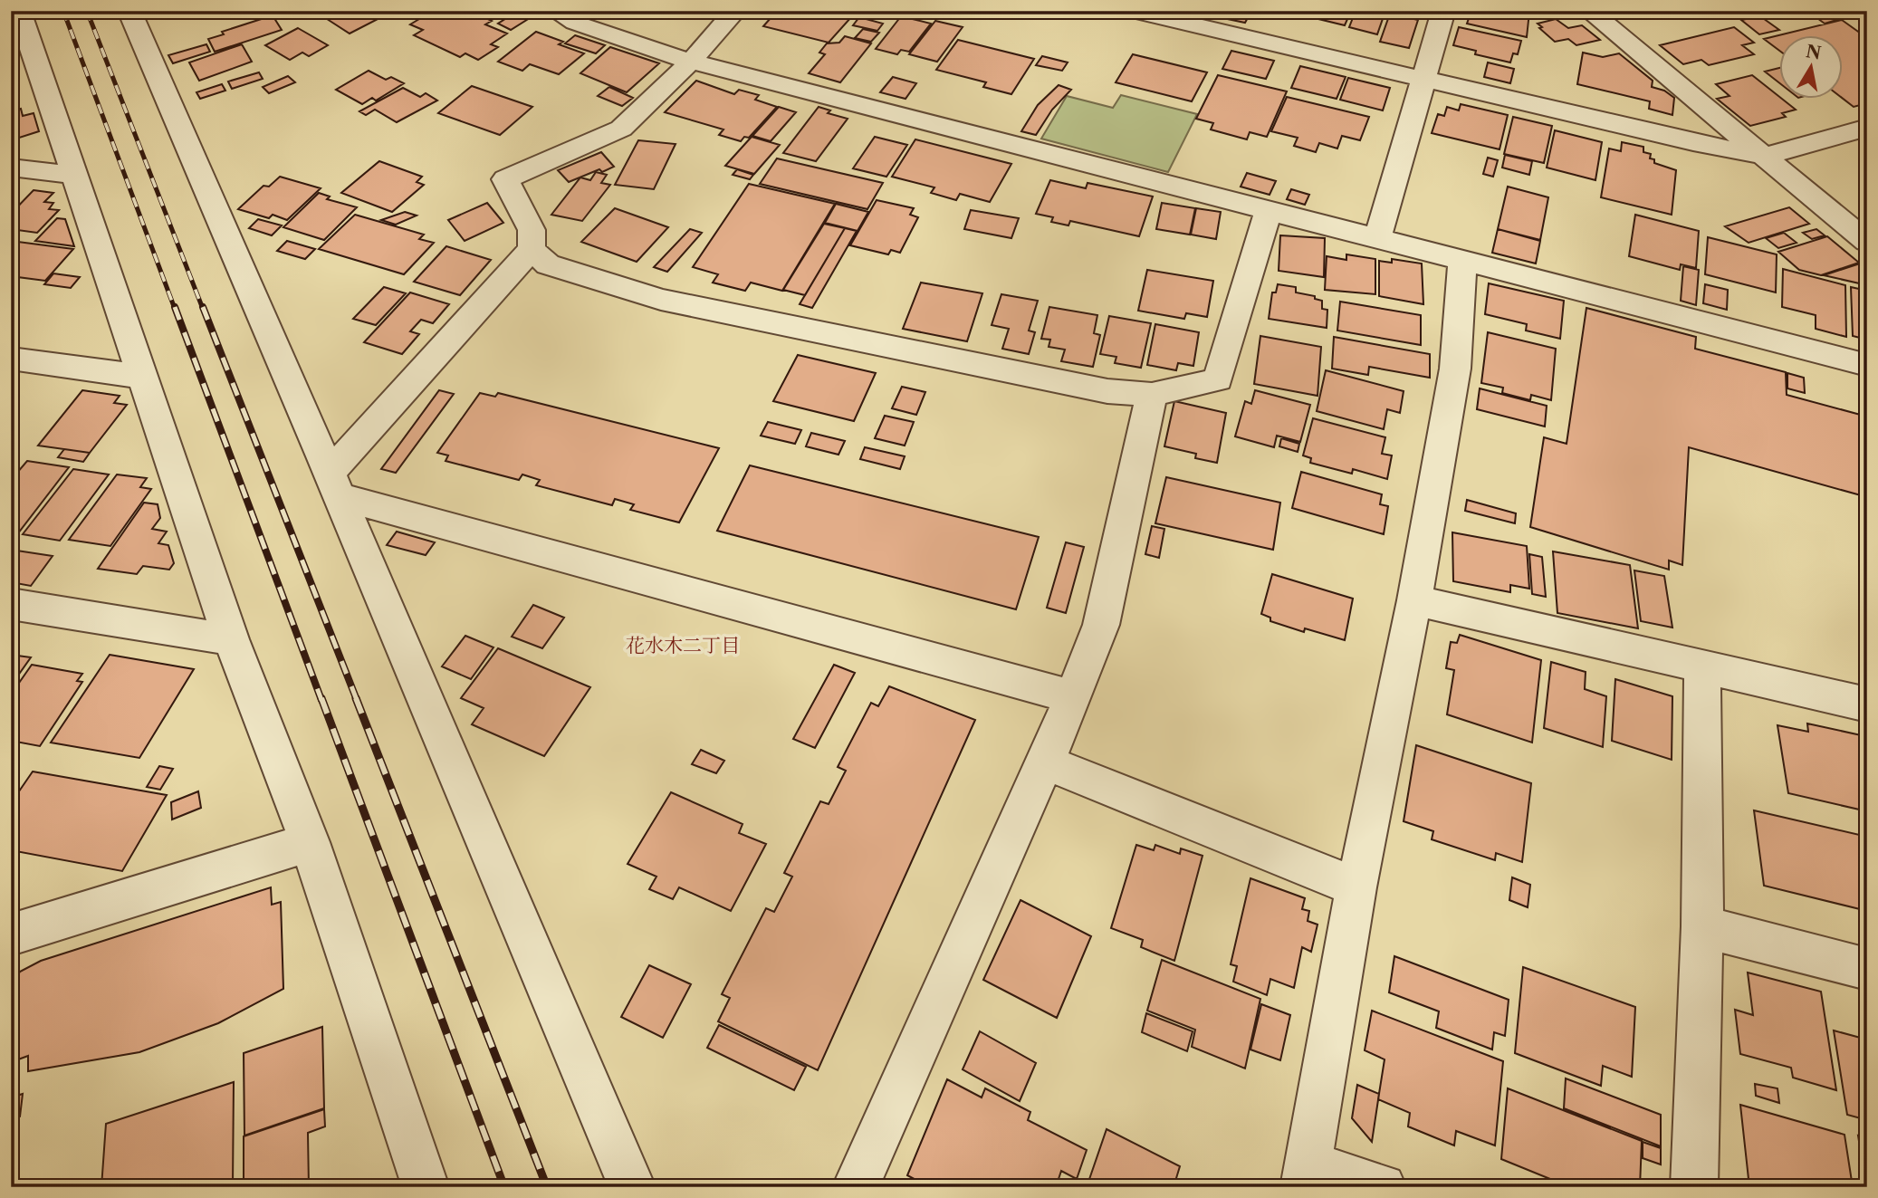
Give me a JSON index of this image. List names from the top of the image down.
{
  "districts": ["花水木二丁目"],
  "north": "top"
}
